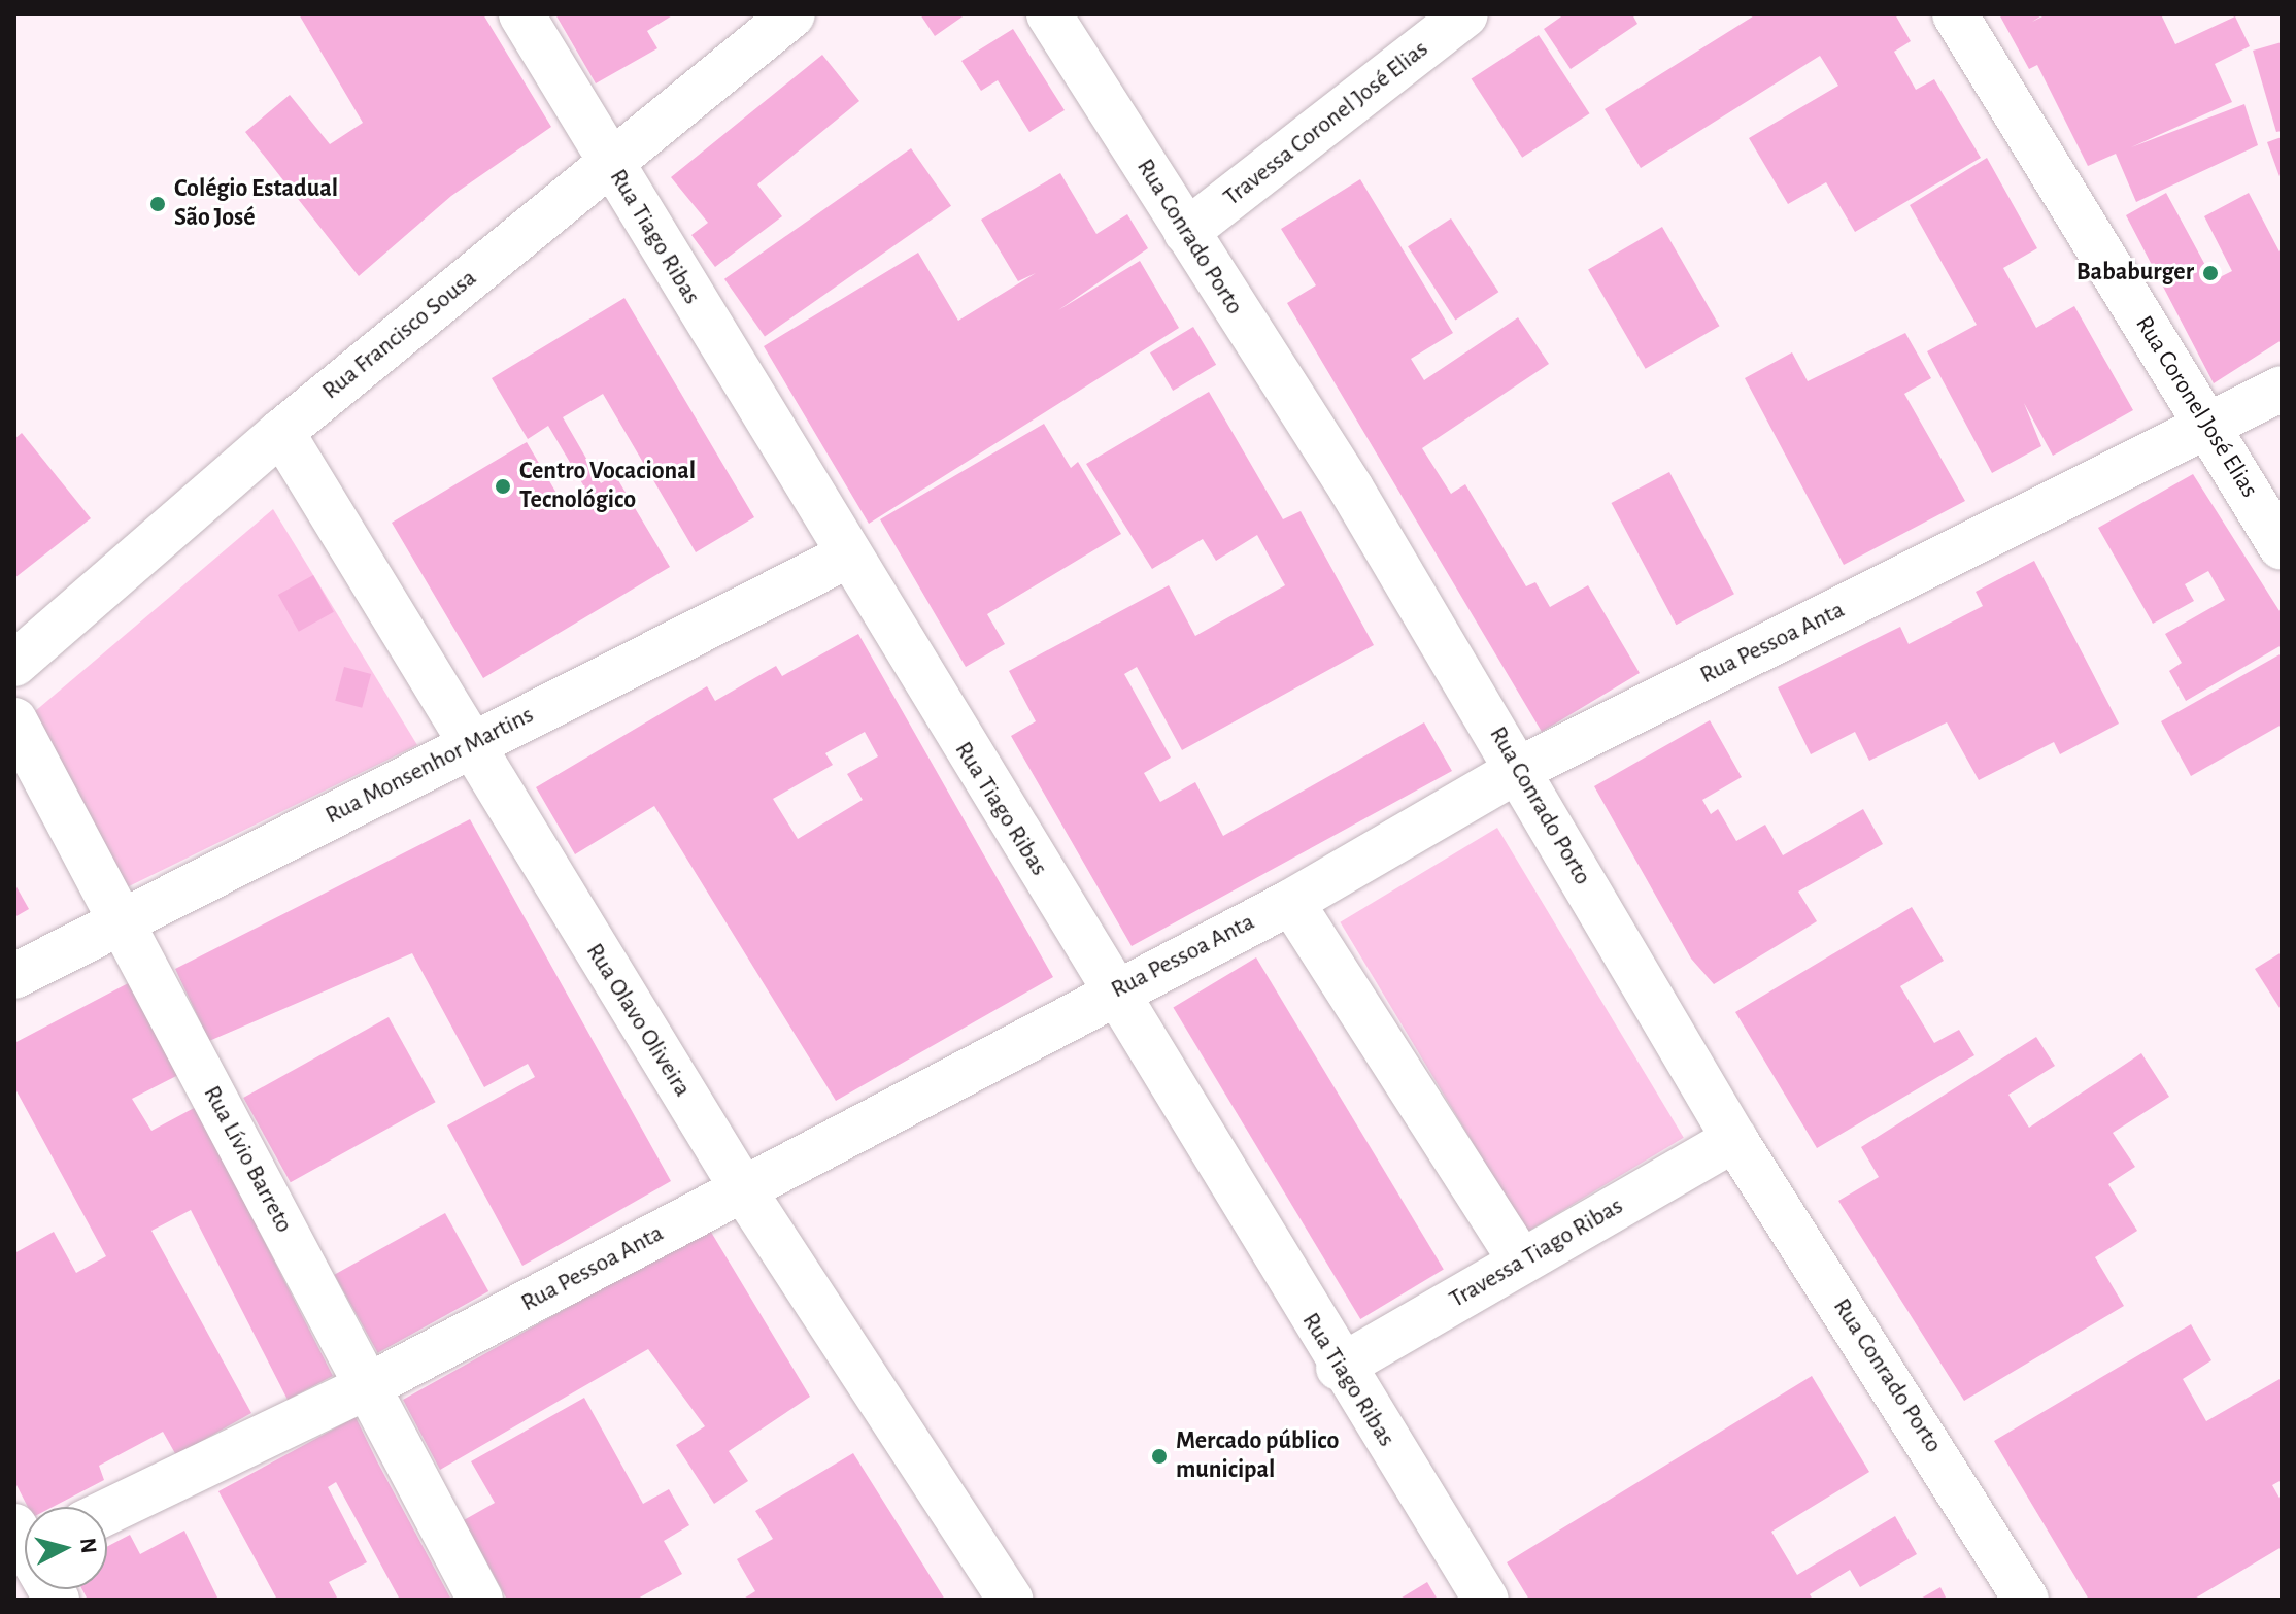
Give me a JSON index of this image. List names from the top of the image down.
{
  "streets": {
    "street": [
      "Travessa Coronel José Elias",
      "Rua Tiago Ribas",
      "Rua Conrado Porto",
      "Rua Francisco Sousa",
      "Rua Coronel José Elias",
      "Rua Pessoa Anta",
      "Rua Monsenhor Martins",
      "Rua Olavo Oliveira",
      "Rua Lívio Barreto",
      "Travessa Tiago Ribas"
    ]
  },
  "crossings": [
    ["Travessa Coronel José Elias", "Rua Conrado Porto"],
    ["Rua Tiago Ribas", "Rua Francisco Sousa"],
    ["Rua Tiago Ribas", "Rua Pessoa Anta"],
    ["Rua Tiago Ribas", "Rua Monsenhor Martins"],
    ["Rua Tiago Ribas", "Travessa Tiago Ribas"],
    ["Rua Conrado Porto", "Rua Pessoa Anta"],
    ["Rua Conrado Porto", "Travessa Tiago Ribas"],
    ["Rua Francisco Sousa", "Rua Olavo Oliveira"],
    ["Rua Coronel José Elias", "Rua Pessoa Anta"],
    ["Rua Pessoa Anta", "Rua Olavo Oliveira"],
    ["Rua Pessoa Anta", "Rua Lívio Barreto"],
    ["Rua Monsenhor Martins", "Rua Olavo Oliveira"],
    ["Rua Monsenhor Martins", "Rua Lívio Barreto"]
  ],
  "places": [
    "Colégio Estadual São José",
    "Bababurger",
    "Centro Vocacional Tecnológico",
    "Mercado público municipal"
  ],
  "north": "right"
}
